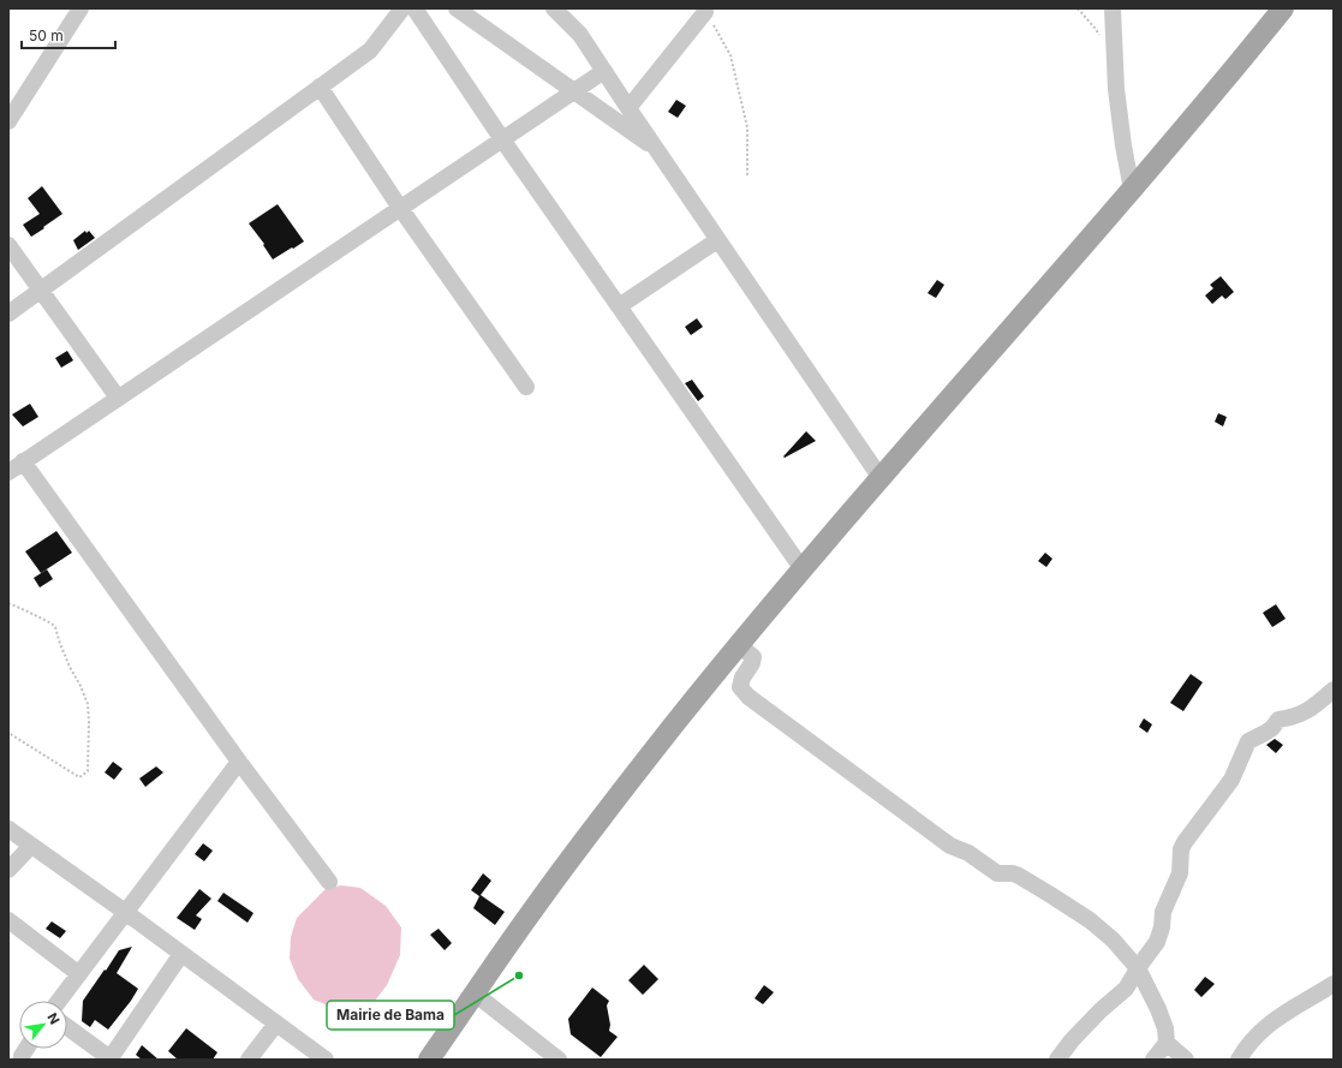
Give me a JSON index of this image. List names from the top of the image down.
{
  "places": ["Mairie de Bama"],
  "scale_bar": "50 m",
  "north": "top right"
}
